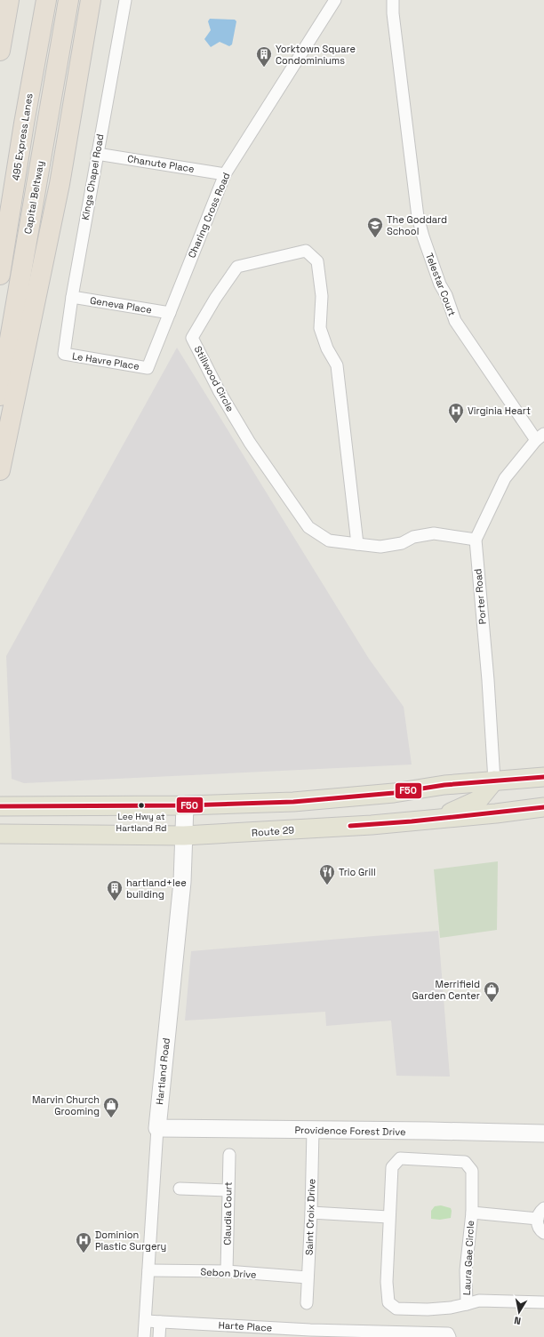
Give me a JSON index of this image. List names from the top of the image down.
{
  "streets": {
    "highway": ["495 Express Lanes", "Capital Beltway"],
    "main road": ["Route 29"],
    "street": [
      "Chanute Place",
      "Kings Chapel Road",
      "Charing Cross Road",
      "Telestar Court",
      "Geneva Place",
      "Le Havre Place",
      "Stillwood Circle",
      "Porter Road",
      "Hartland Road",
      "Providence Forest Drive",
      "Claudia Court",
      "Saint Croix Drive",
      "Laura Gae Circle",
      "Sebon Drive",
      "Harte Place"
    ]
  },
  "crossings": [
    ["Chanute Place", "Kings Chapel Road"],
    ["Chanute Place", "Charing Cross Road"],
    ["Kings Chapel Road", "Geneva Place"],
    ["Kings Chapel Road", "Le Havre Place"],
    ["Charing Cross Road", "Geneva Place"],
    ["Charing Cross Road", "Le Havre Place"],
    ["Stillwood Circle", "Porter Road"],
    ["Route 29", "Hartland Road"],
    ["Hartland Road", "Providence Forest Drive"],
    ["Hartland Road", "Sebon Drive"],
    ["Hartland Road", "Harte Place"],
    ["Providence Forest Drive", "Saint Croix Drive"],
    ["Claudia Court", "Sebon Drive"],
    ["Saint Croix Drive", "Sebon Drive"]
  ],
  "places": {
    "building": ["Yorktown Square Condominiums", "hartland+lee building"],
    "school or university": ["The Goddard School"],
    "hospital": ["Virginia Heart", "Dominion Plastic Surgery"],
    "other": ["Lee Hwy at Hartland Rd"],
    "restaurant": ["Trio Grill"],
    "shop": ["Merrifield Garden Center", "Marvin Church Grooming"]
  },
  "lines": ["transit line F50"],
  "north": "bottom"
}
